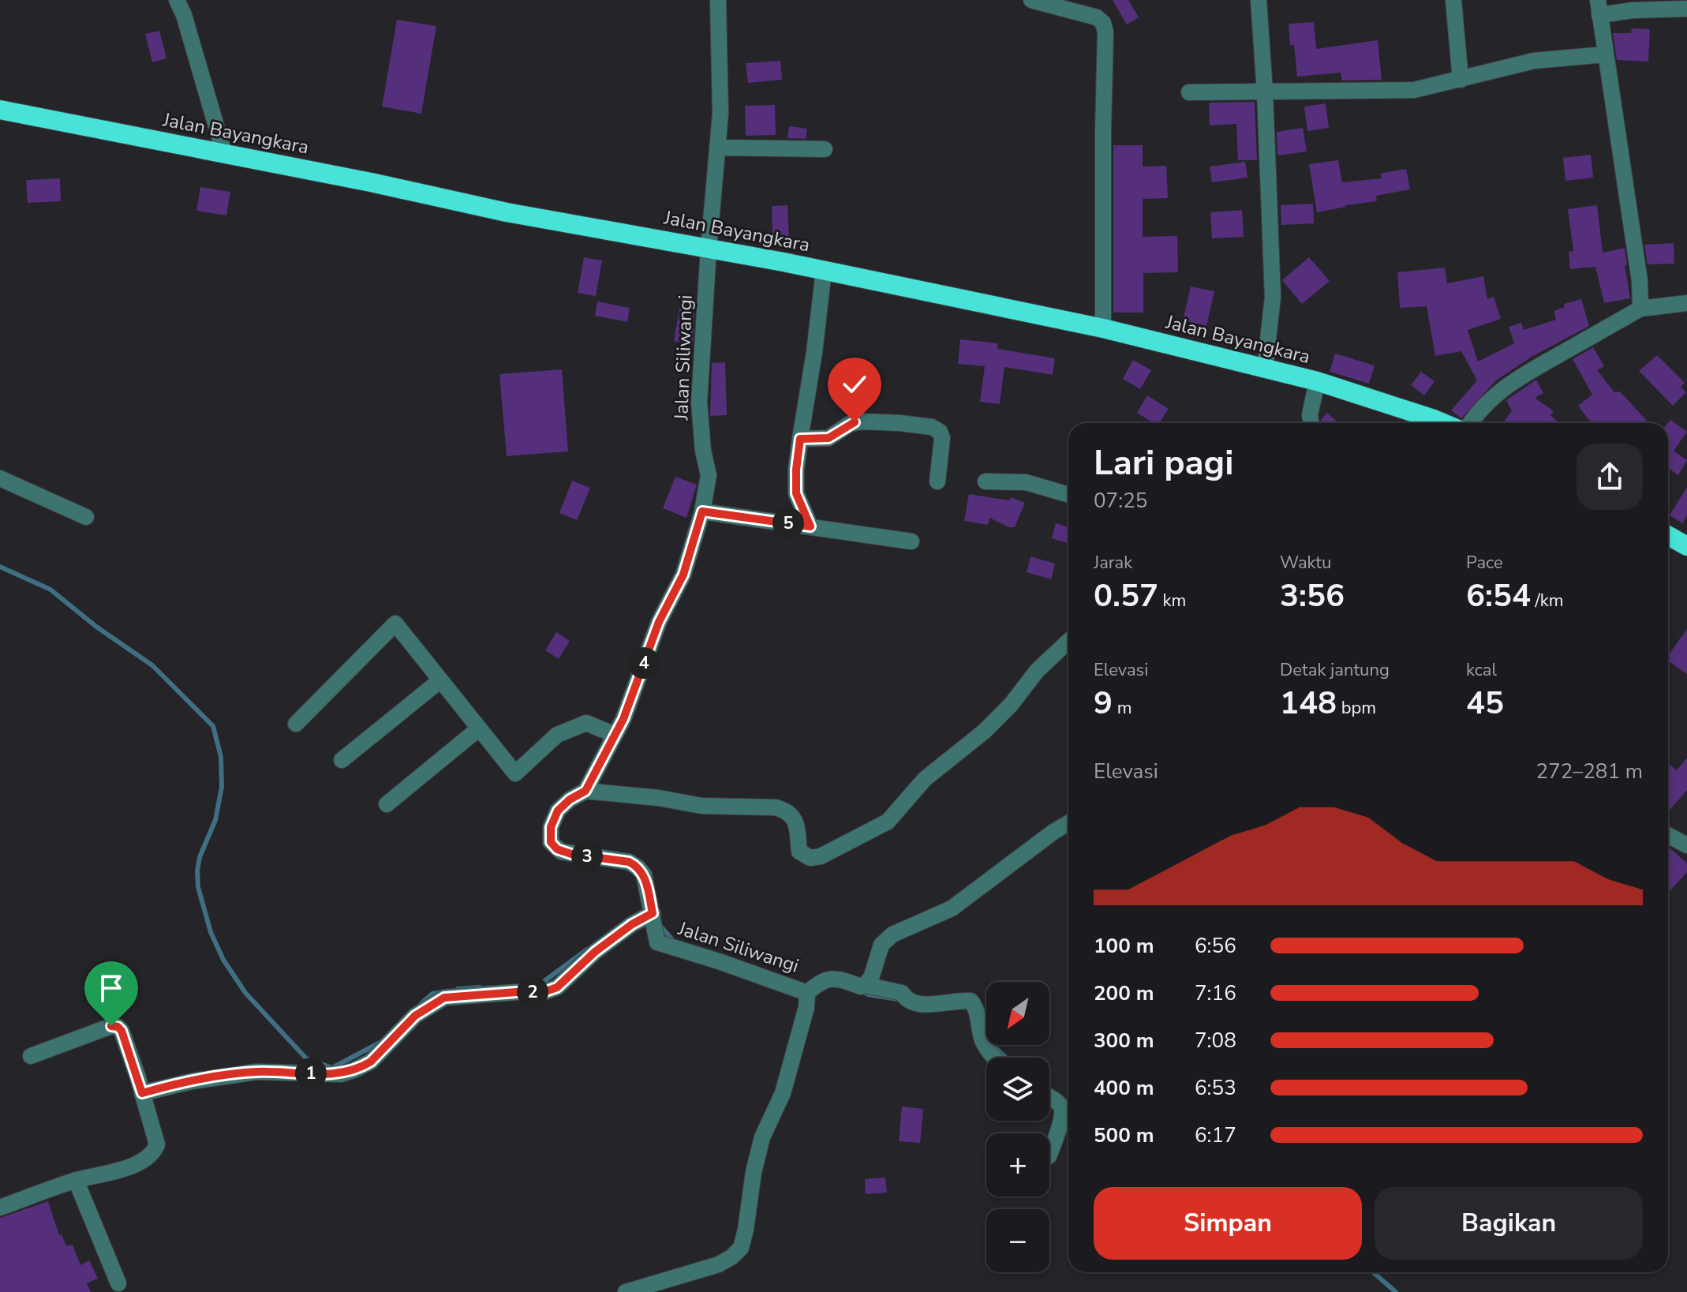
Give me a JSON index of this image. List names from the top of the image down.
{
  "streets": {
    "highway": ["Jalan Bayangkara"],
    "street": ["Jalan Siliwangi"]
  },
  "crossings": [
    ["Jalan Bayangkara", "Jalan Siliwangi"]
  ],
  "north": "bottom left",
  "page": {
    "heading": ["Lari pagi", "07:25"],
    "pins": [
      "5",
      "4",
      "3",
      "2",
      "1"
    ],
    "stats": [
      ["Jarak", "0.57 km"],
      ["Waktu", "3:56"],
      ["Pace", "6:54 /km"],
      ["Elevasi", "9 m"],
      ["Detak jantung", "148 bpm"],
      ["kcal", "45"]
    ],
    "chart": ["Elevasi", "272–281 m"],
    "list": [
      {
        "name": "100 m",
        "note": "6:56"
      },
      {
        "name": "200 m",
        "note": "7:16"
      },
      {
        "name": "300 m",
        "note": "7:08"
      },
      {
        "name": "400 m",
        "note": "6:53"
      },
      {
        "name": "500 m",
        "note": "6:17"
      }
    ],
    "map_buttons": ["+", "−"],
    "buttons": ["Simpan", "Bagikan"]
  }
}
